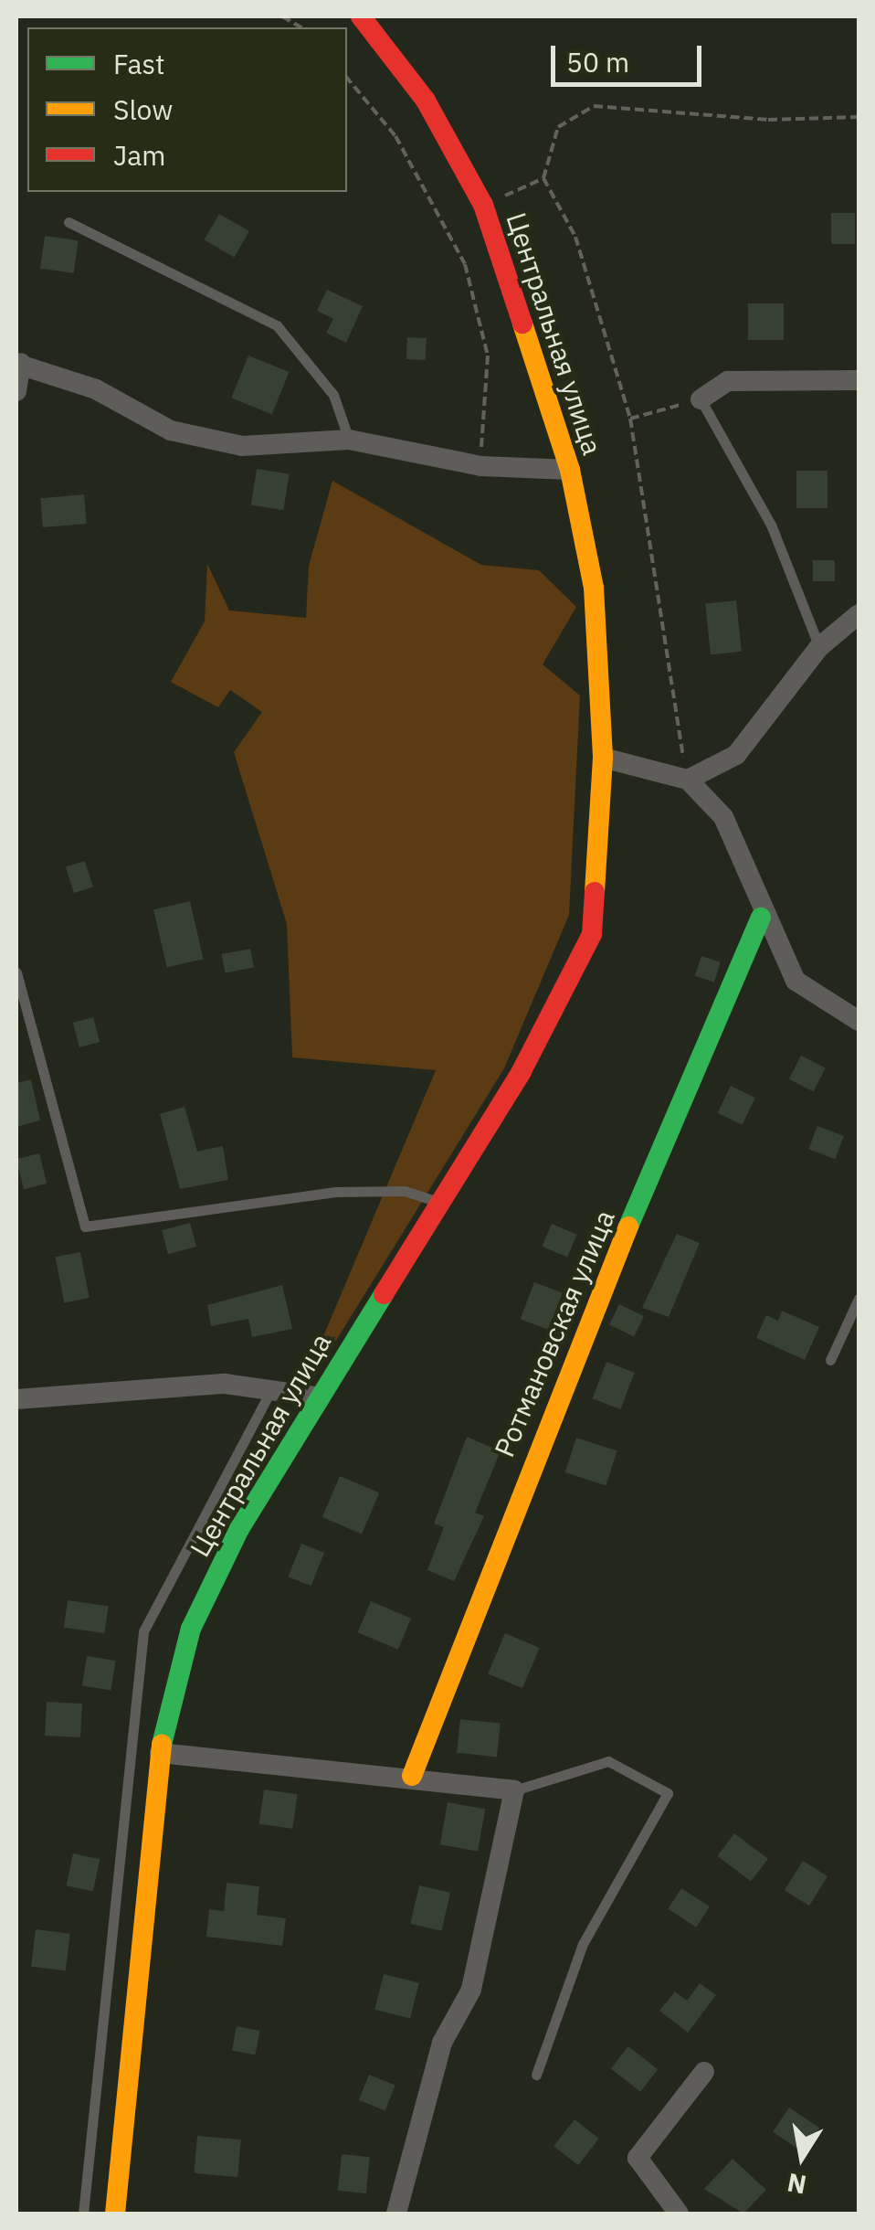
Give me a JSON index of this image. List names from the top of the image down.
{
  "streets": {
    "street": ["Центральная улица", "Ротмановская улица"]
  },
  "legend": ["Fast", "Slow", "Jam"],
  "scale_bar": "50 m",
  "north": "bottom"
}
